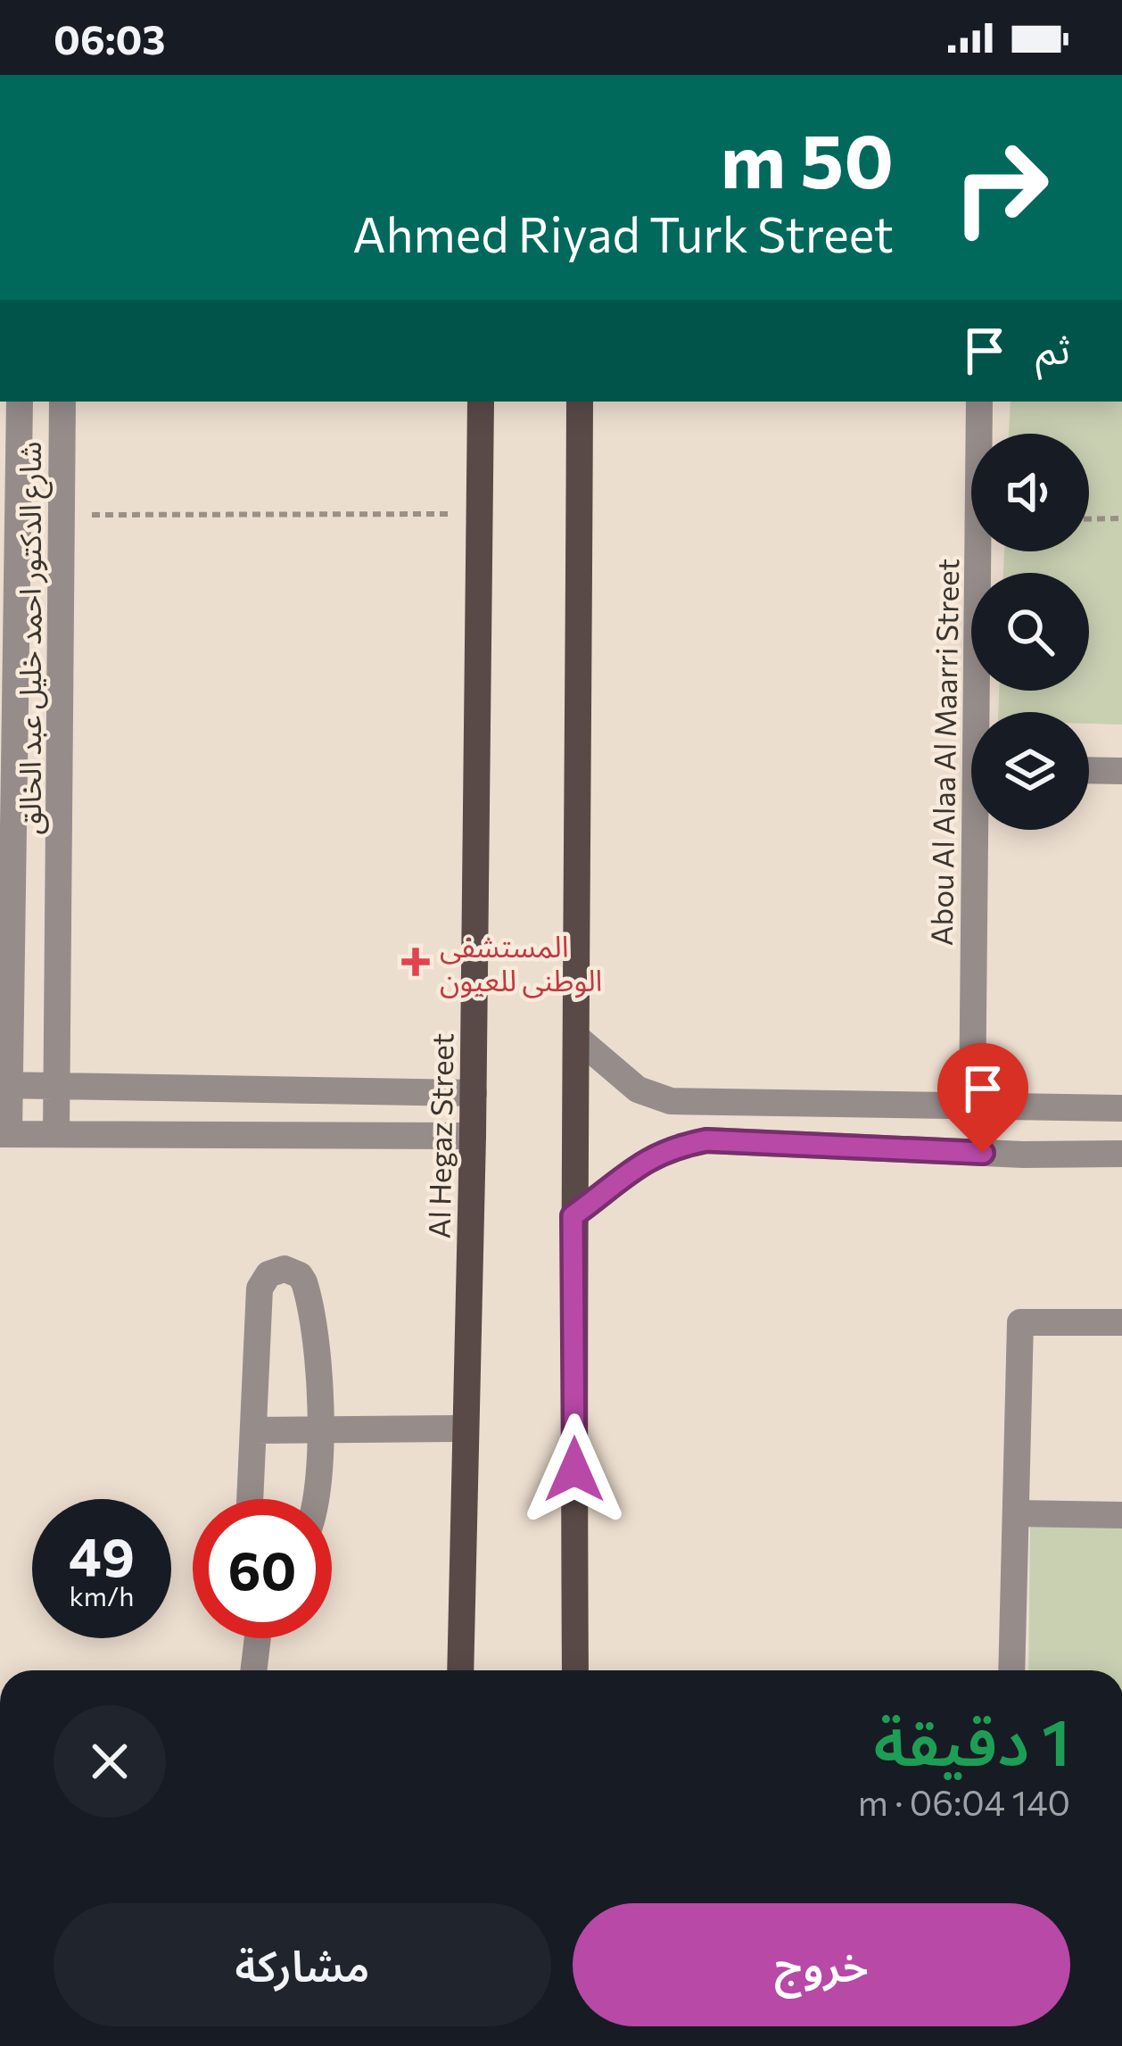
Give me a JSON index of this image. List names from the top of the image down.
{
  "streets": {
    "main road": ["Al Hegaz Street"],
    "street": ["شارع الدكتور احمد خليل عبد الخالق", "Abou Al Alaa Al Maarri Street"]
  },
  "places": {
    "health": ["المستشفى الوطنى للعيون"]
  },
  "page": {
    "status": "06:03",
    "turn": ["50 m", "Ahmed Riyad Turk Street"],
    "then": "ثم",
    "speed": "49 km/h",
    "limit": "60",
    "heading": ["1 دقيقة", "140 m · 06:04"],
    "buttons": ["خروج", "مشاركة"]
  }
}
